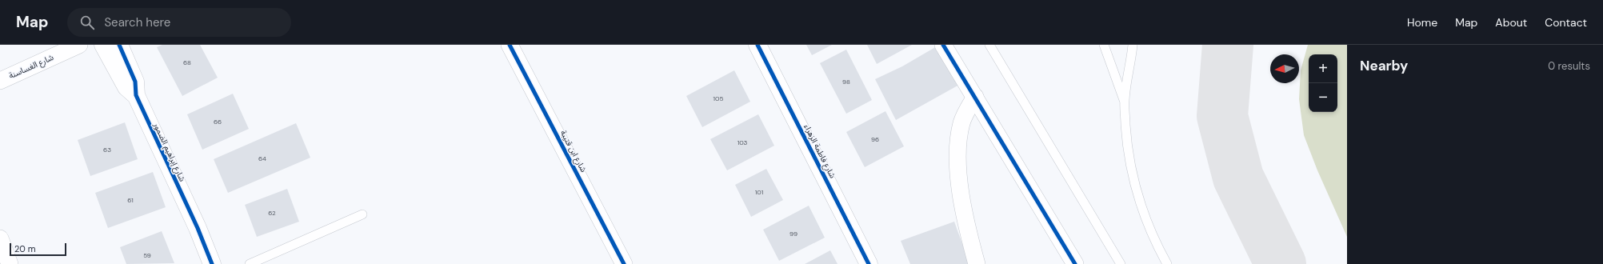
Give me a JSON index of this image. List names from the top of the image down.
{
  "streets": {
    "street": [
      "شارع الغساسنة",
      "شارع ابن قتيبة",
      "شارع فاطمة الزهراء",
      "شارع إبراهيم الضمور"
    ]
  },
  "house_numbers": [
    "68",
    "98",
    "105",
    "66",
    "96",
    "103",
    "63",
    "64",
    "101",
    "61",
    "62",
    "99",
    "59"
  ],
  "scale_bar": "20 m",
  "north": "left",
  "page": {
    "header": "Map",
    "search": "Search here",
    "nav": [
      "Home",
      "Map",
      "About",
      "Contact"
    ],
    "heading": ["Nearby", "0 results"],
    "map_buttons": ["+", "−"],
    "scale": "20 m"
  }
}
